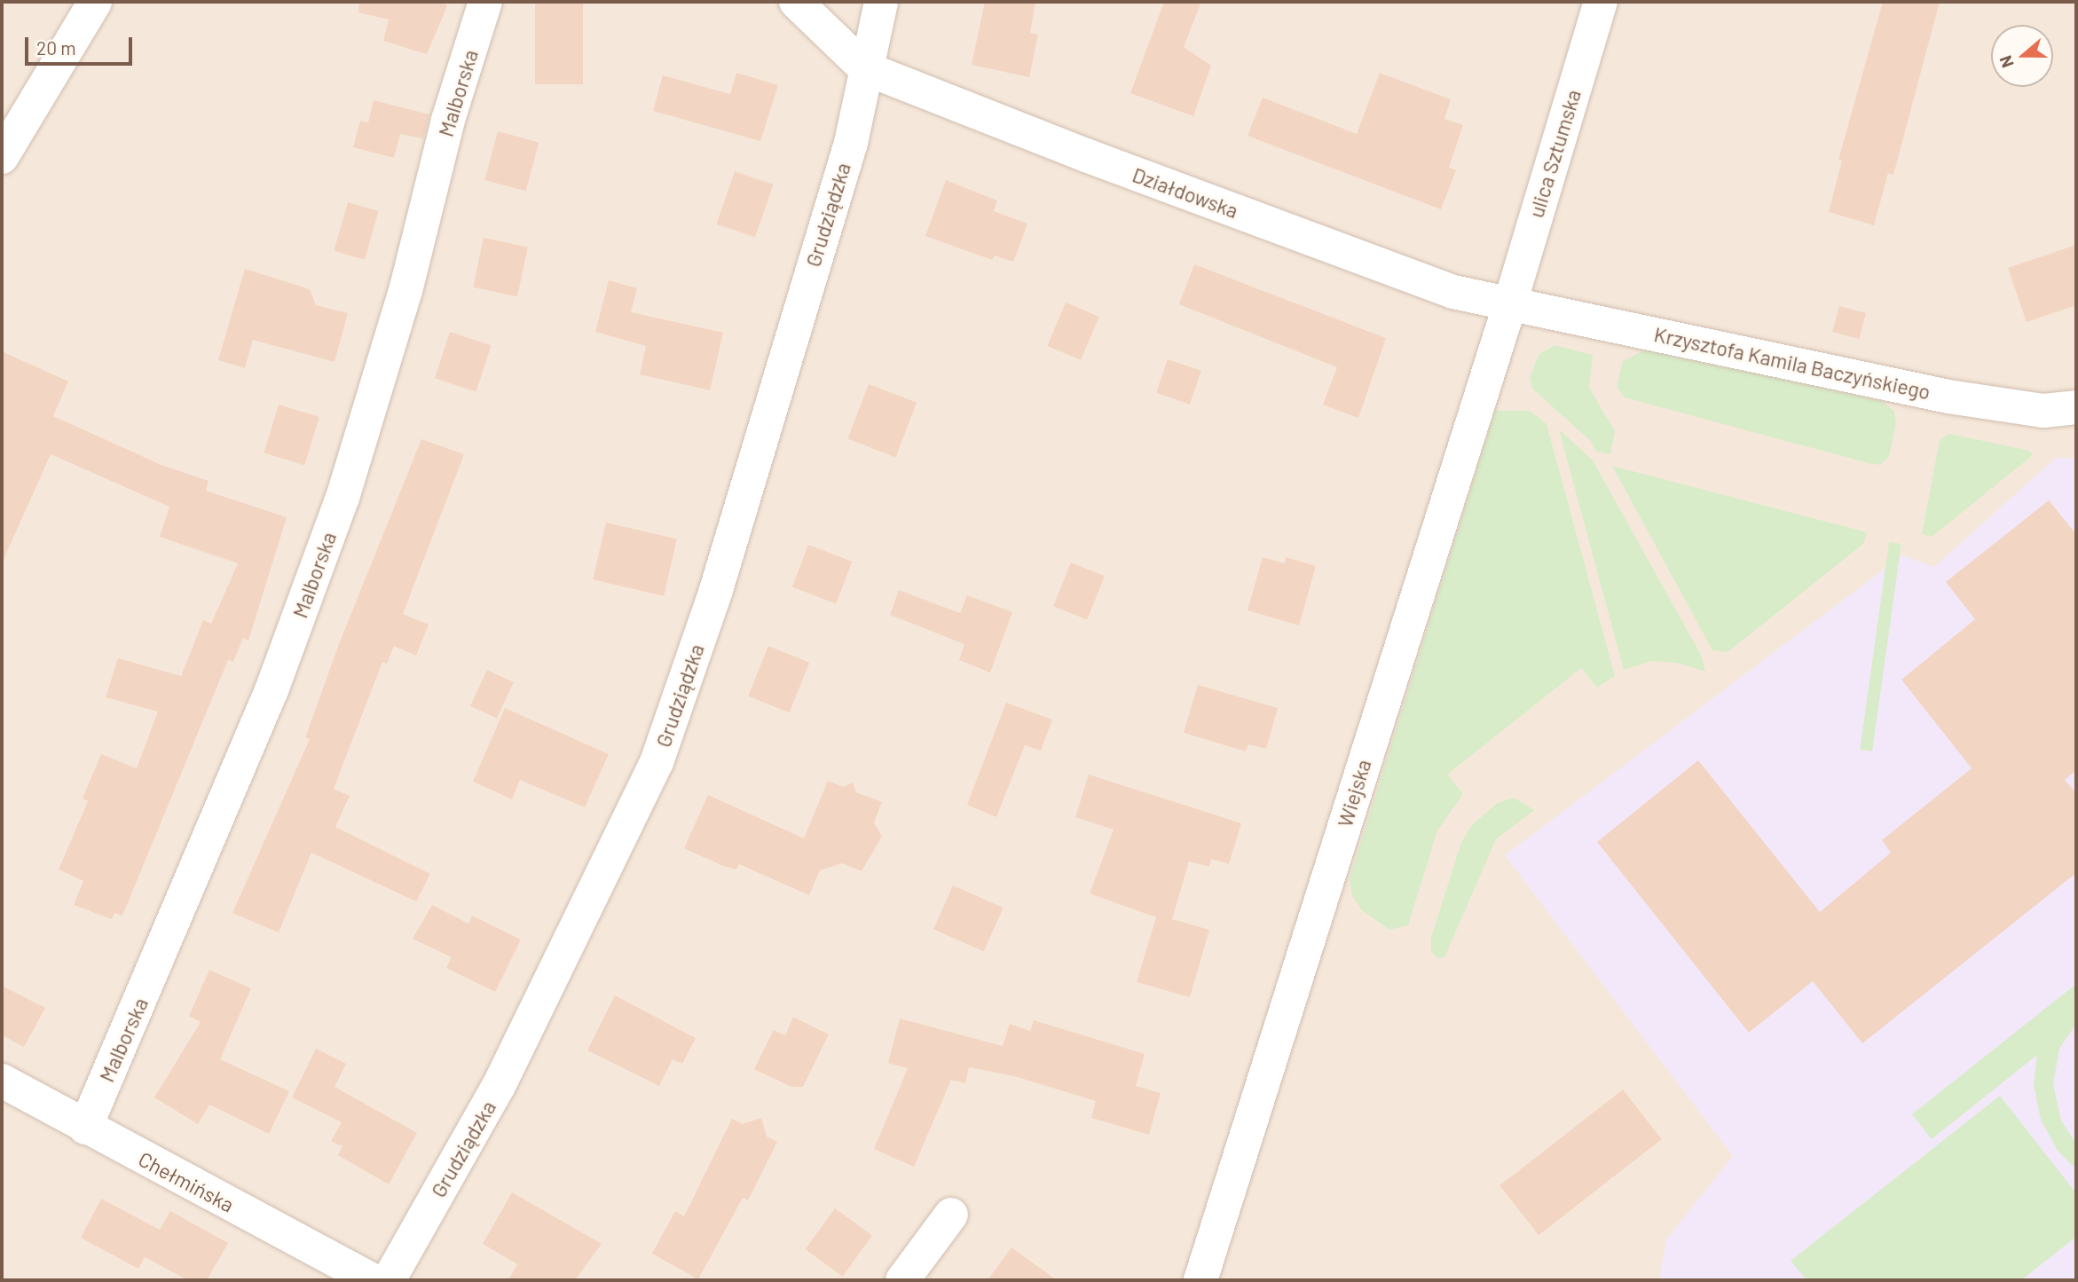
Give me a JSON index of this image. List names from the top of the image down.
{
  "streets": {
    "street": [
      "Malborska",
      "ulica Sztumska",
      "Działdowska",
      "Grudziądzka",
      "Krzysztofa Kamila Baczyńskiego",
      "Wiejska",
      "Chełmińska"
    ]
  },
  "crossings": [
    ["Malborska", "Chełmińska"],
    ["ulica Sztumska", "Działdowska"],
    ["ulica Sztumska", "Krzysztofa Kamila Baczyńskiego"],
    ["ulica Sztumska", "Wiejska"],
    ["Działdowska", "Grudziądzka"],
    ["Działdowska", "Krzysztofa Kamila Baczyńskiego"],
    ["Działdowska", "Wiejska"],
    ["Krzysztofa Kamila Baczyńskiego", "Wiejska"]
  ],
  "scale_bar": "20 m",
  "north": "left"
}
